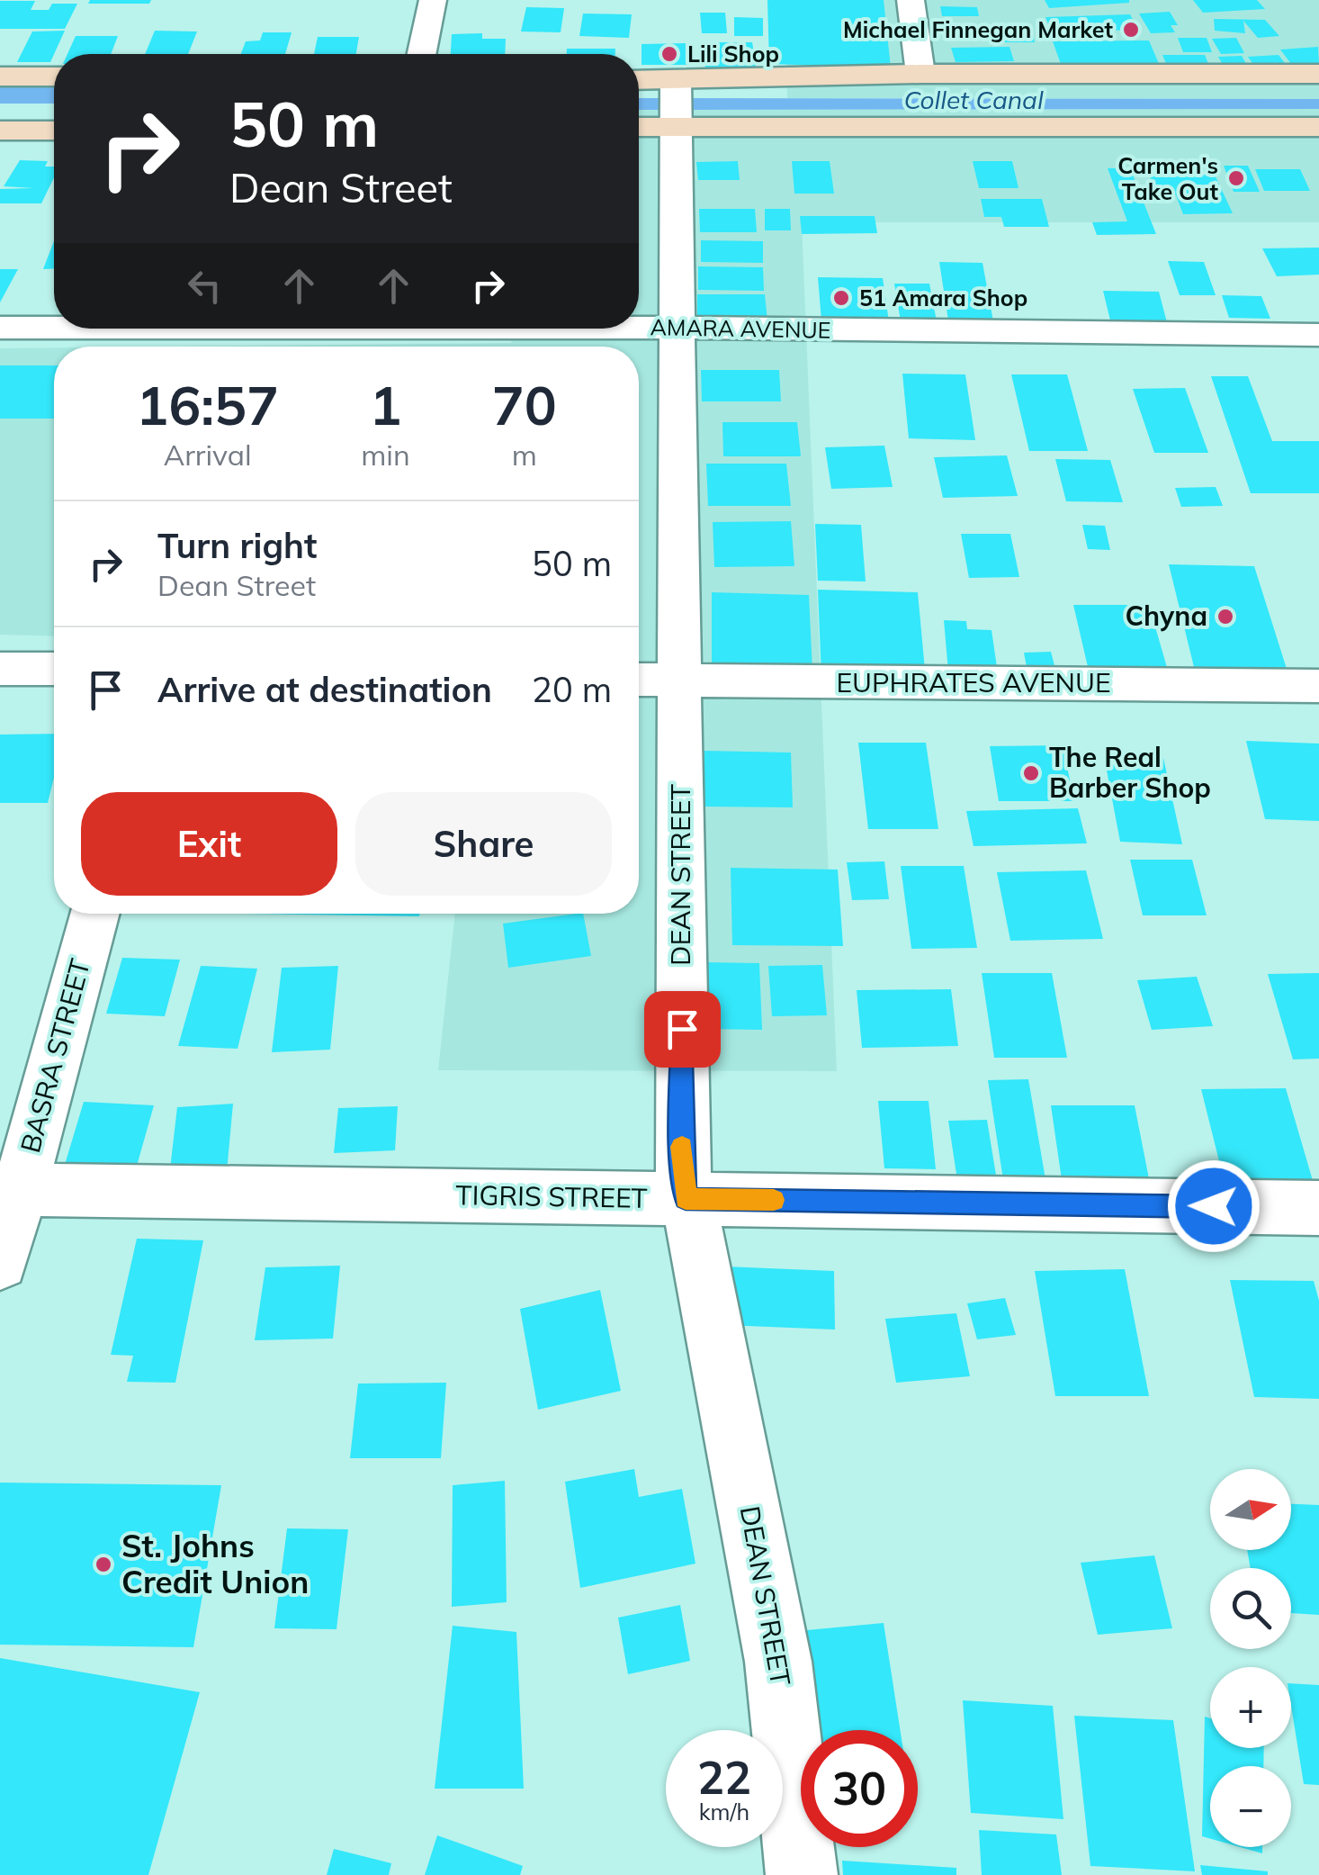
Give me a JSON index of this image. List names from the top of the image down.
{
  "streets": {
    "street": [
      "AMARA AVENUE",
      "EUPHRATES AVENUE",
      "DEAN STREET",
      "BASRA STREET",
      "TIGRIS STREET"
    ]
  },
  "crossings": [
    ["AMARA AVENUE", "DEAN STREET"],
    ["EUPHRATES AVENUE", "DEAN STREET"],
    ["DEAN STREET", "TIGRIS STREET"],
    ["BASRA STREET", "TIGRIS STREET"]
  ],
  "water": ["Collet Canal"],
  "places": [
    "Michael Finnegan Market",
    "Lili Shop",
    "Carmen's Take Out",
    "51 Amara Shop",
    "Chyna",
    "The Real Barber Shop",
    "St. Johns Credit Union"
  ],
  "north": "right",
  "page": {
    "turn": ["50 m", "Dean Street"],
    "eta": [
      "16:57",
      "Arrival",
      "1",
      "min",
      "70",
      "m"
    ],
    "list": [
      {
        "name": "Turn right",
        "note": "Dean Street",
        "value": "50 m"
      },
      {
        "name": "Arrive at destination",
        "value": "20 m"
      }
    ],
    "buttons": ["Exit", "Share"],
    "map_buttons": ["+", "−"],
    "speed": "22 km/h",
    "limit": "30"
  }
}
